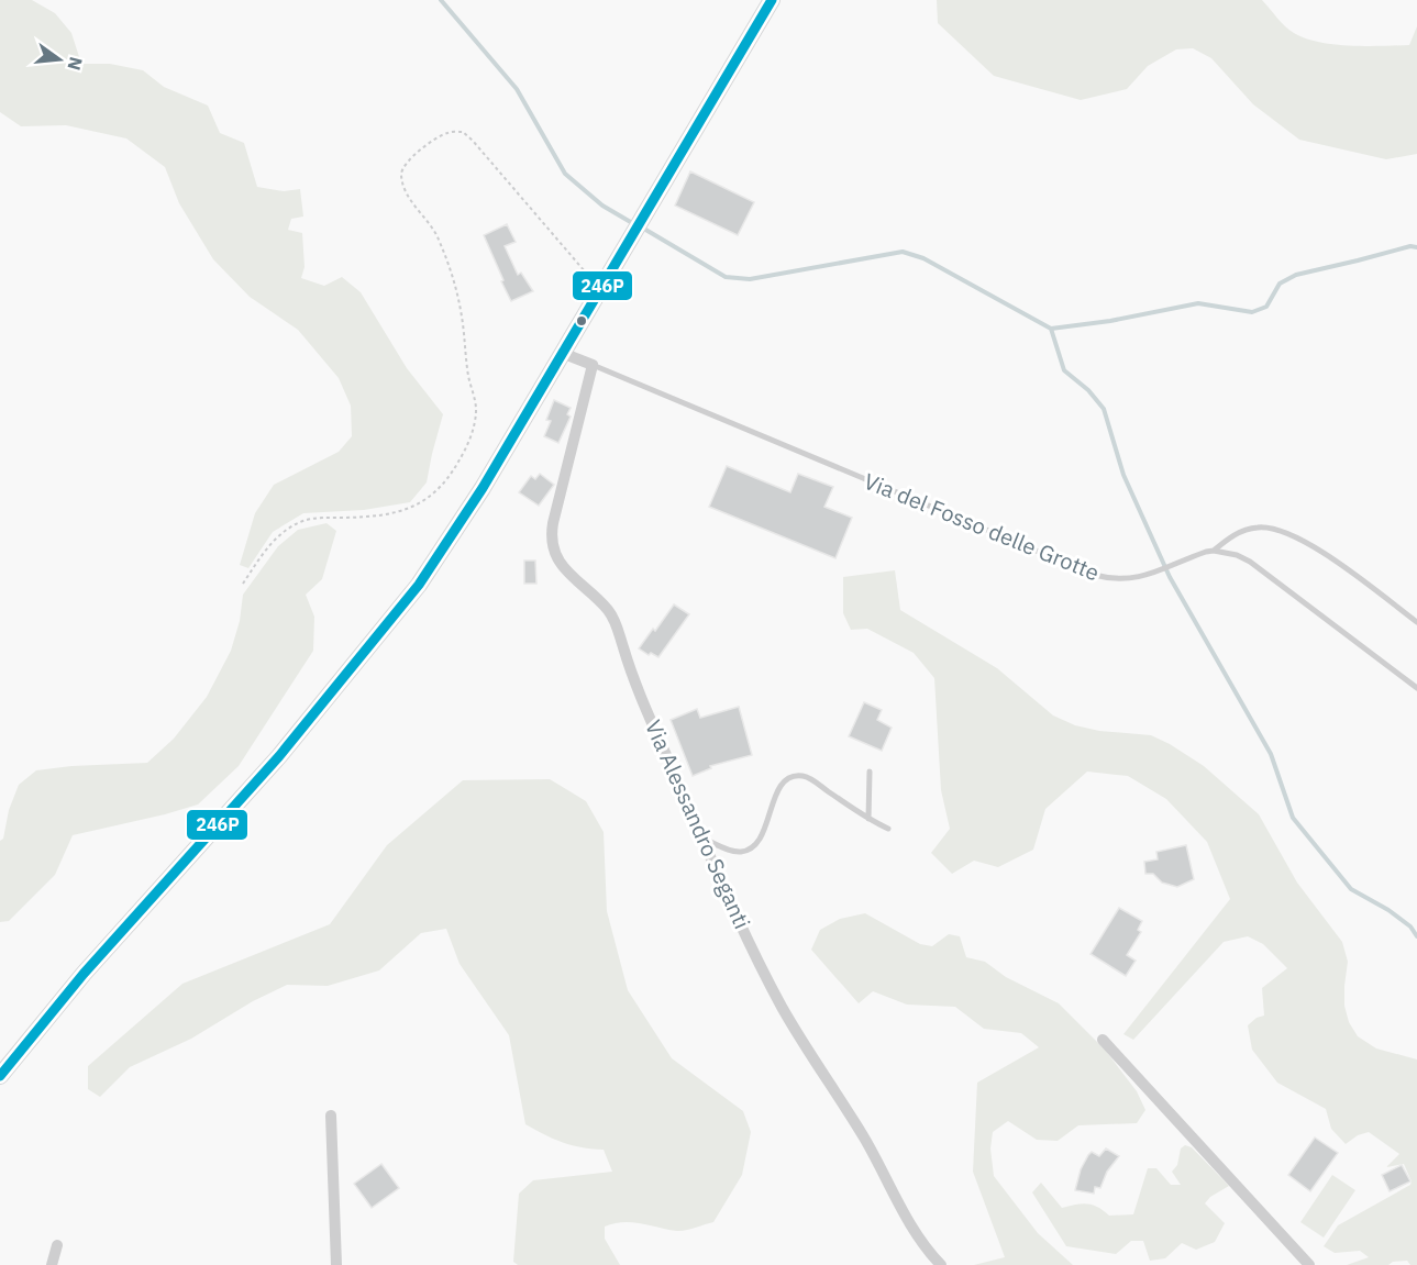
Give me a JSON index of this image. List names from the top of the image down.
{
  "streets": {
    "street": ["Via del Fosso delle Grotte", "Via Alessandro Seganti"]
  },
  "crossings": [
    ["Via del Fosso delle Grotte", "Via Alessandro Seganti"]
  ],
  "lines": ["transit line 246P"],
  "north": "right"
}
